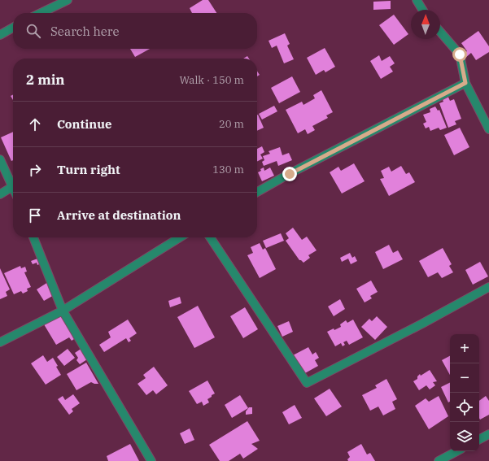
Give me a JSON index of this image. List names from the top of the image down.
{
  "north": "top",
  "page": {
    "search": "Search here",
    "heading": ["2 min", "Walk · 150 m"],
    "list": [
      ["Continue", "20 m"],
      ["Turn right", "130 m"],
      "Arrive at destination"
    ],
    "map_buttons": ["+", "−"]
  }
}
